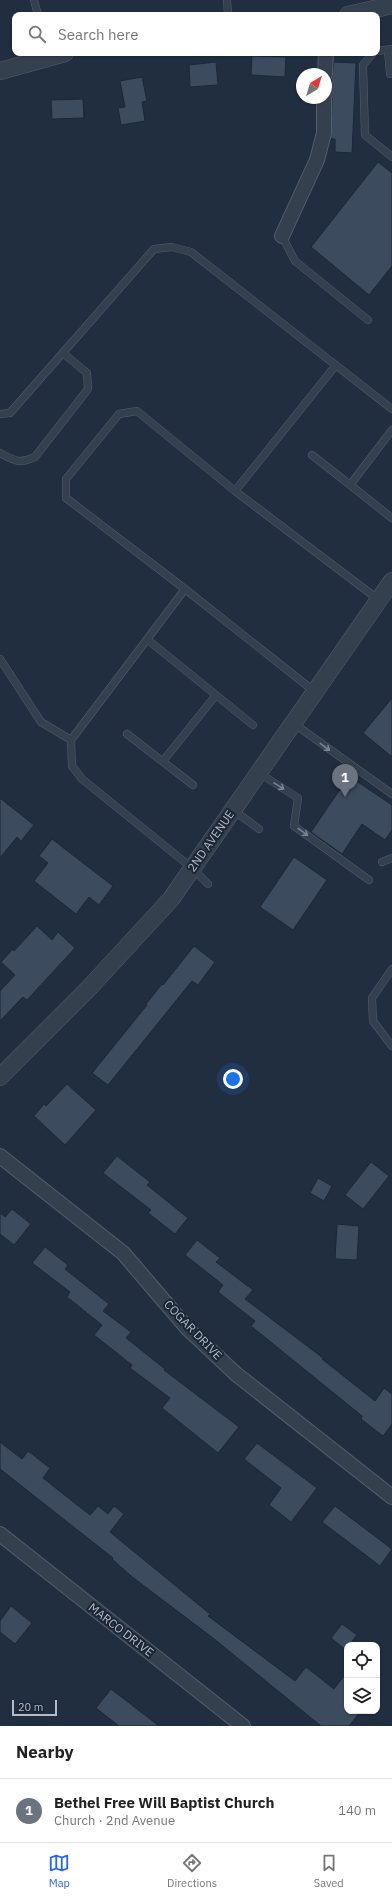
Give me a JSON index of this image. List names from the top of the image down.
{
  "streets": {
    "street": ["2ND AVENUE", "COGAR DRIVE", "MARCO DRIVE"]
  },
  "scale_bar": "20 m",
  "north": "top right",
  "page": {
    "search": "Search here",
    "pins": "1",
    "scale": "20 m",
    "heading": "Nearby",
    "list": [
      {
        "mark": "1",
        "name": "Bethel Free Will Baptist Church",
        "note": "Church · 2nd Avenue",
        "value": "140 m"
      }
    ],
    "nav": ["Map", "Directions", "Saved"]
  }
}
